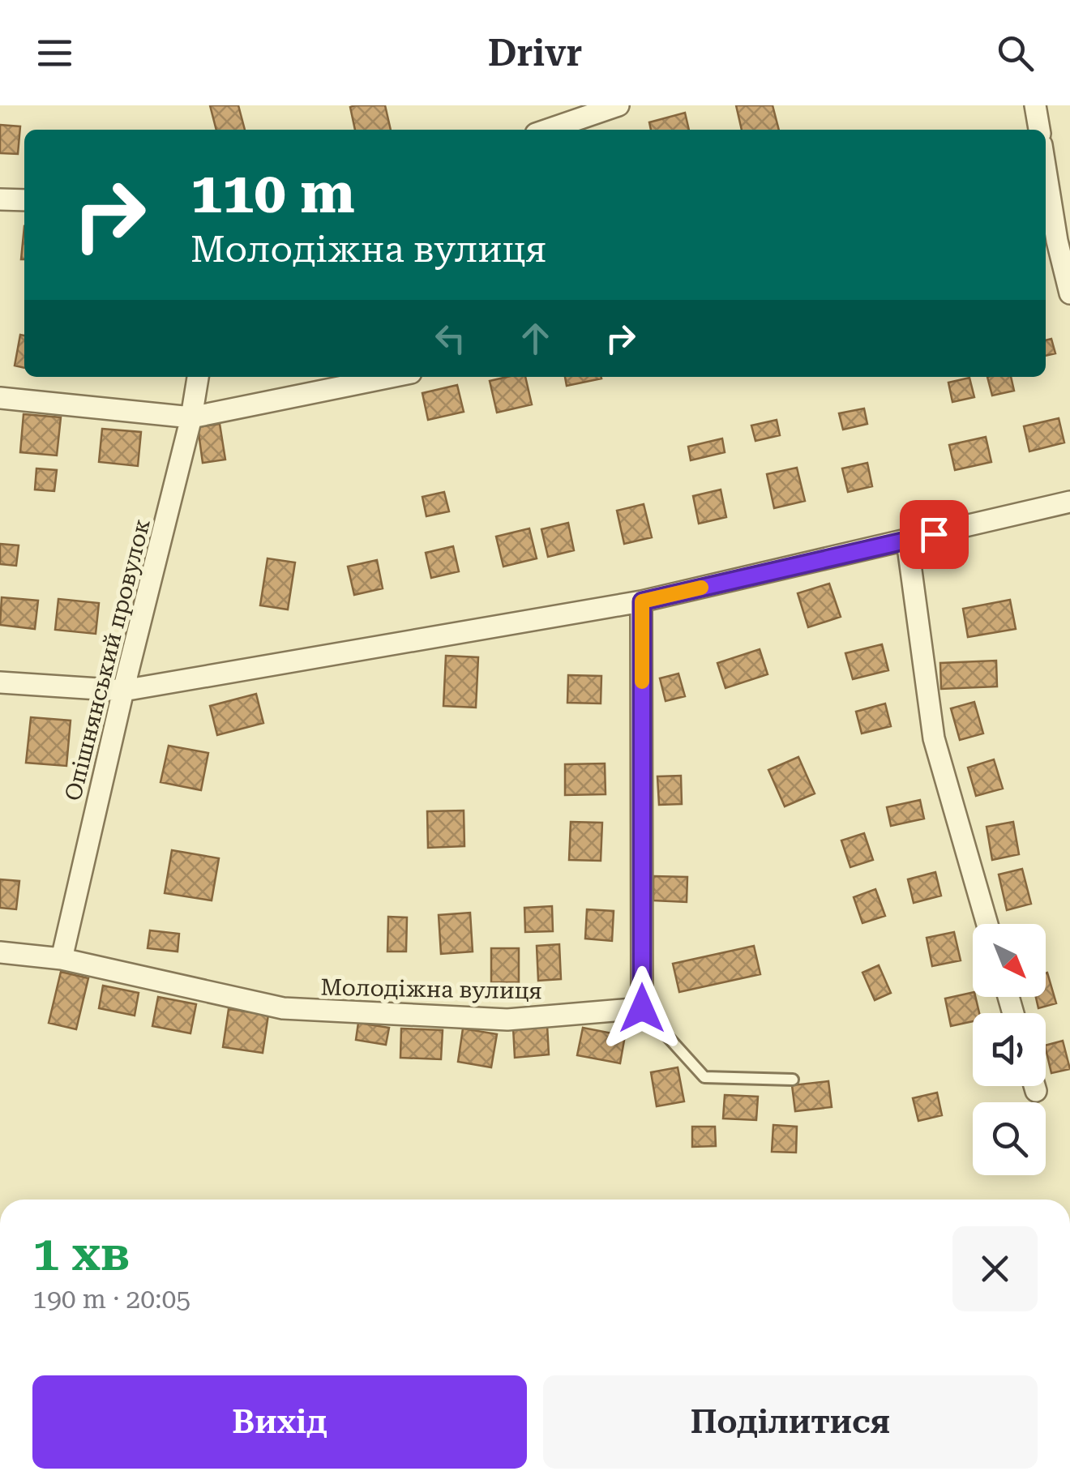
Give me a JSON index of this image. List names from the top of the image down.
{
  "streets": {
    "street": ["Опішнянський провулок", "Молодіжна вулиця"]
  },
  "crossings": [
    ["Опішнянський провулок", "Молодіжна вулиця"]
  ],
  "north": "bottom right",
  "page": {
    "header": "Drivr",
    "turn": ["110 m", "Молодіжна вулиця"],
    "heading": ["1 хв", "190 m · 20:05"],
    "buttons": ["Вихід", "Поділитися"]
  }
}
